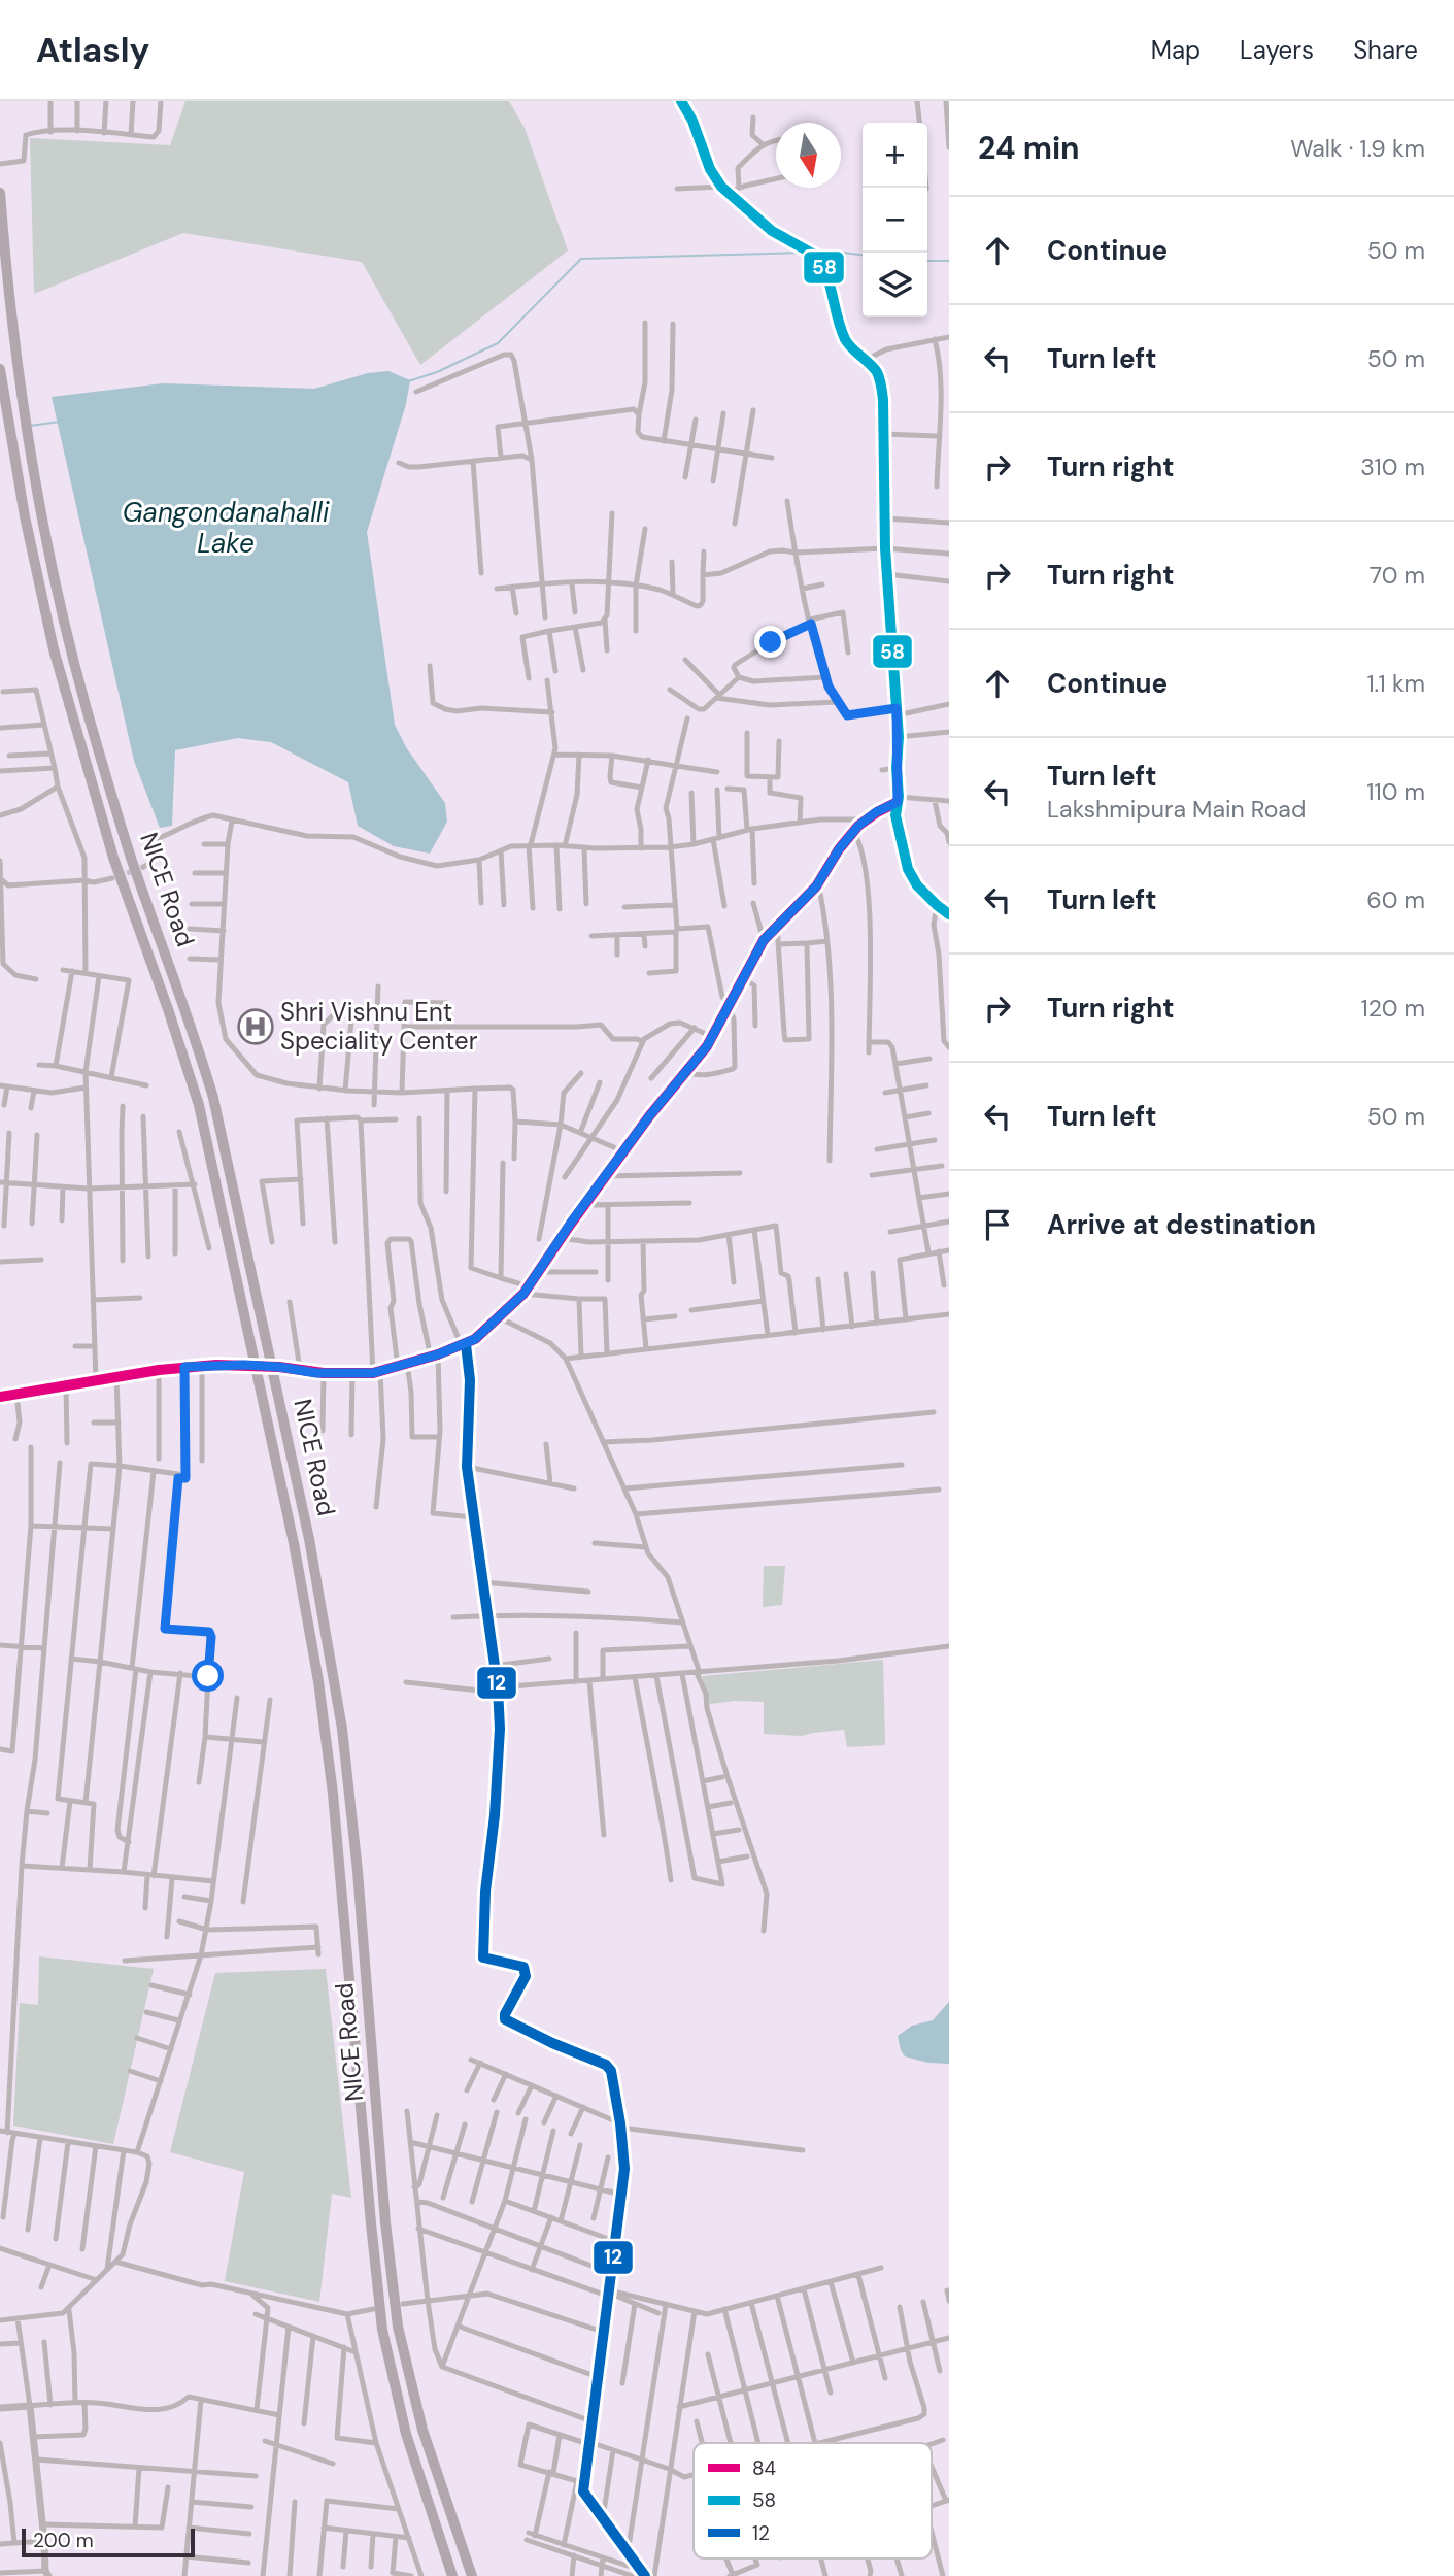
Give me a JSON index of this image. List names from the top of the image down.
{
  "streets": {
    "highway": ["NICE Road"]
  },
  "water": ["Gangondanahalli Lake"],
  "places": {
    "hospital": ["Shri Vishnu Ent Speciality Center"]
  },
  "lines": ["transit line 58", "transit line 84", "transit line 12"],
  "legend": ["84", "58", "12"],
  "scale_bar": "200 m",
  "north": "bottom",
  "page": {
    "header": "Atlasly",
    "nav": ["Map", "Layers", "Share"],
    "heading": ["24 min", "Walk · 1.9 km"],
    "map_buttons": ["+", "−"],
    "list": [
      ["Continue", "50 m"],
      ["Turn left", "50 m"],
      ["Turn right", "310 m"],
      ["Turn right", "70 m"],
      ["Continue", "1.1 km"],
      ["Turn left", "Lakshmipura Main Road", "110 m"],
      ["Turn left", "60 m"],
      ["Turn right", "120 m"],
      ["Turn left", "50 m"],
      "Arrive at destination"
    ],
    "scale": "200 m"
  }
}
